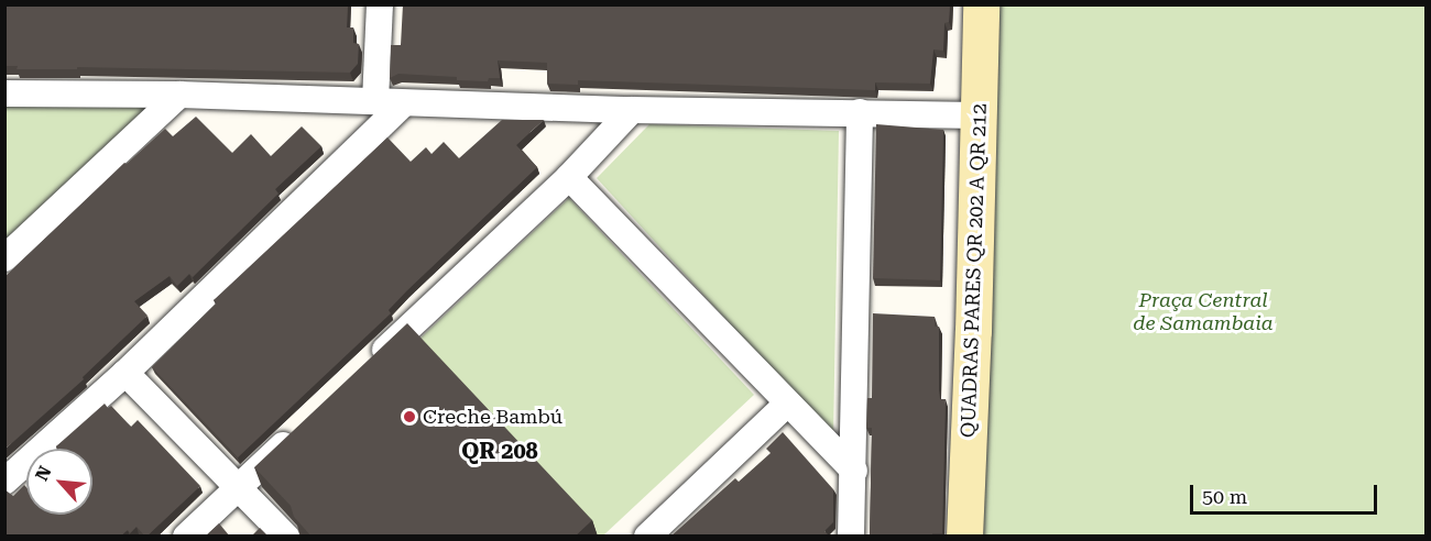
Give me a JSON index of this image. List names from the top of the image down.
{
  "streets": {
    "street": ["QUADRAS PARES QR 202 A QR 212"]
  },
  "districts": ["QR 208"],
  "parks": ["Praça Central de Samambaia"],
  "places": ["Creche Bambú"],
  "scale_bar": "50 m",
  "north": "top left"
}
